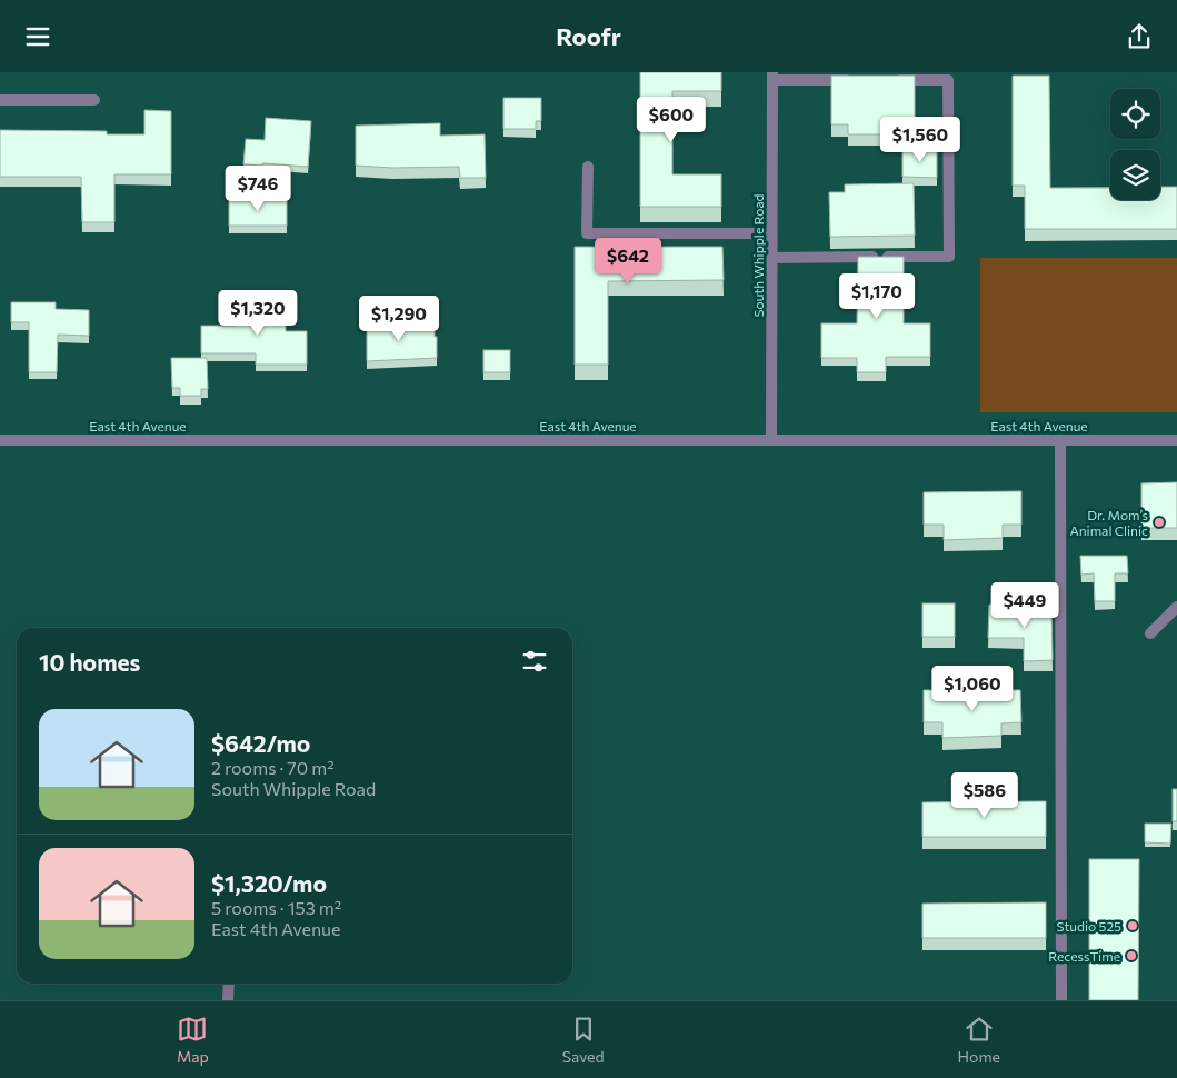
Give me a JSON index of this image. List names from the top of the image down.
{
  "streets": {
    "street": ["South Whipple Road", "East 4th Avenue"]
  },
  "crossings": [
    ["South Whipple Road", "East 4th Avenue"]
  ],
  "places": ["Dr. Mom’s Animal Clinic", "Studio 525", "RecessTime"],
  "page": {
    "header": "Roofr",
    "price": [
      "$600",
      "$1,560",
      "$746",
      "$642",
      "$1,170",
      "$1,320",
      "$1,290",
      "$449",
      "$1,060",
      "$586"
    ],
    "heading": "10 homes",
    "list": [
      {
        "name": "$642/mo",
        "note": "2 rooms · 70 m² · South Whipple Road"
      },
      {
        "name": "$1,320/mo",
        "note": "5 rooms · 153 m² · East 4th Avenue"
      }
    ],
    "tabs": ["Map", "Saved", "Home"]
  }
}
